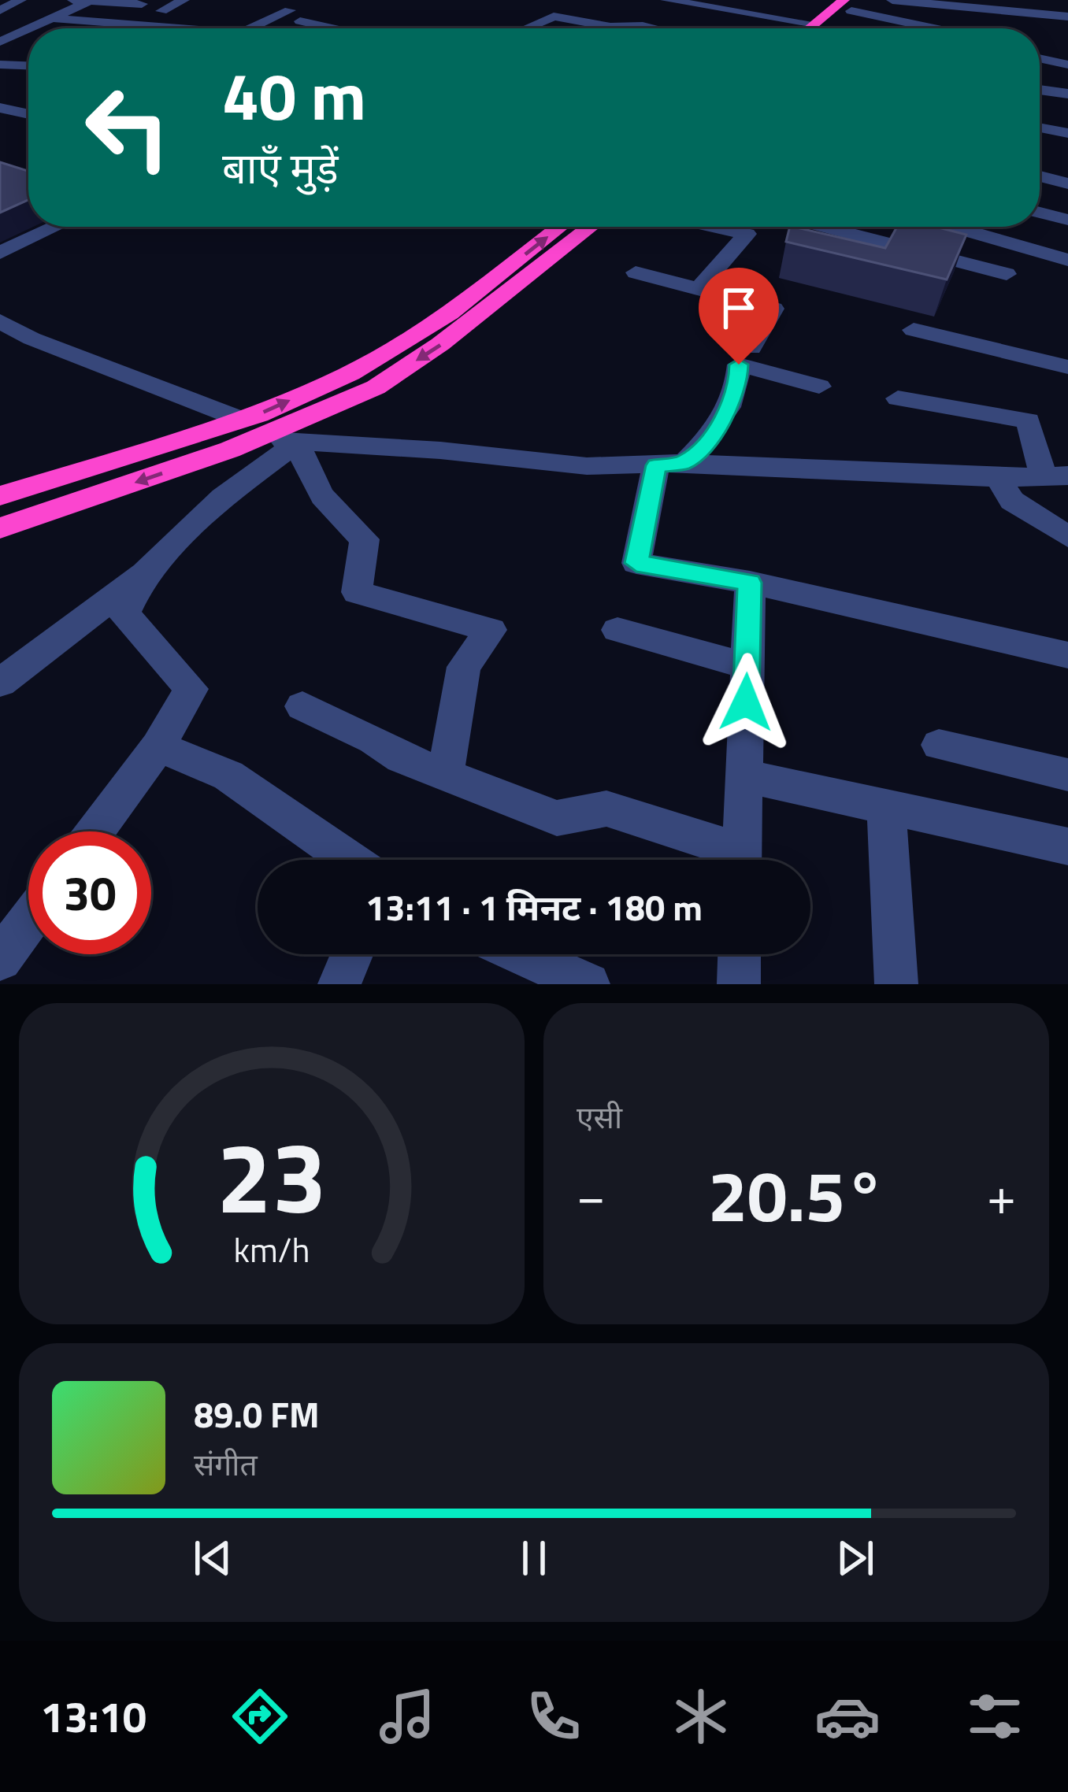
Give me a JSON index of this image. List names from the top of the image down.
{
  "page": {
    "turn": ["40 m", "बाएँ मुड़ें"],
    "limit": "30",
    "trip": "13:11 · 1 मिनट · 180 m",
    "tile": "एसी",
    "heat": ["−", "20.5°", "+"],
    "song": ["89.0 FM", "संगीत"],
    "tabs": "13:10",
    "gauge": ["23", "km/h"]
  }
}
